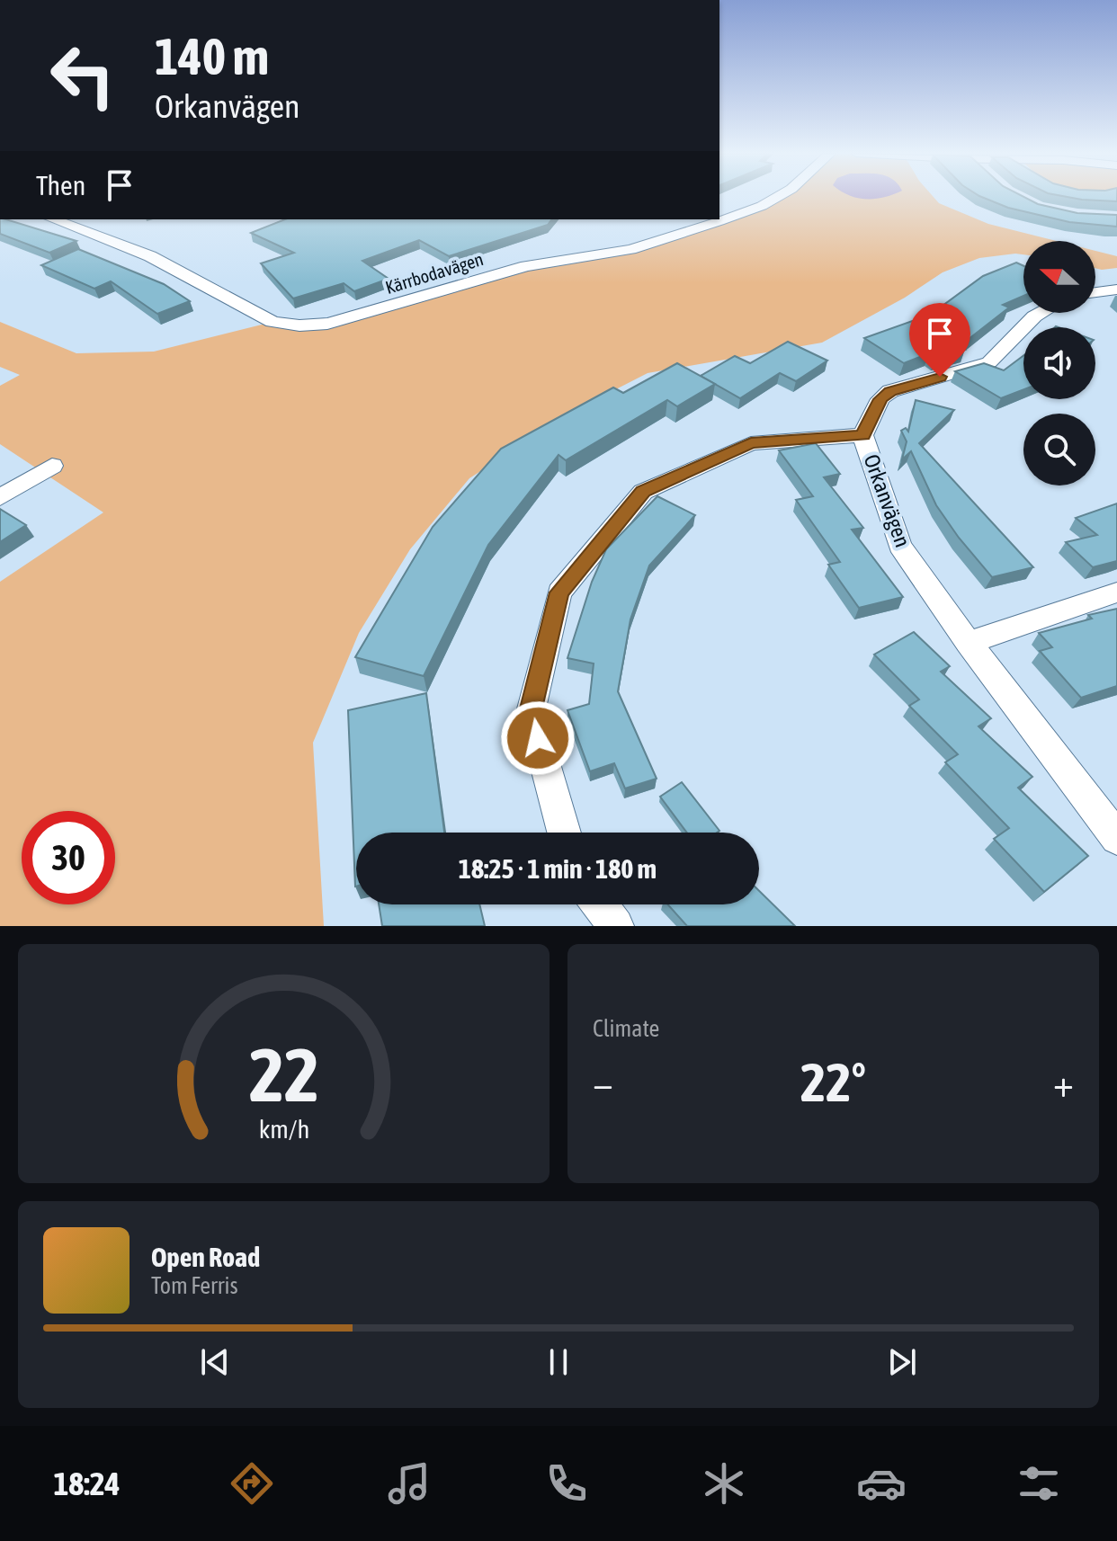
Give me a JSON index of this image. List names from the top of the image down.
{
  "streets": {
    "street": ["Kärrbodavägen", "Orkanvägen"]
  },
  "north": "left",
  "page": {
    "turn": ["140 m", "Orkanvägen"],
    "then": "Then",
    "limit": "30",
    "trip": "18:25 · 1 min · 180 m",
    "tile": "Climate",
    "heat": ["−", "22°", "+"],
    "song": ["Open Road", "Tom Ferris"],
    "tabs": "18:24",
    "gauge": ["22", "km/h"]
  }
}
